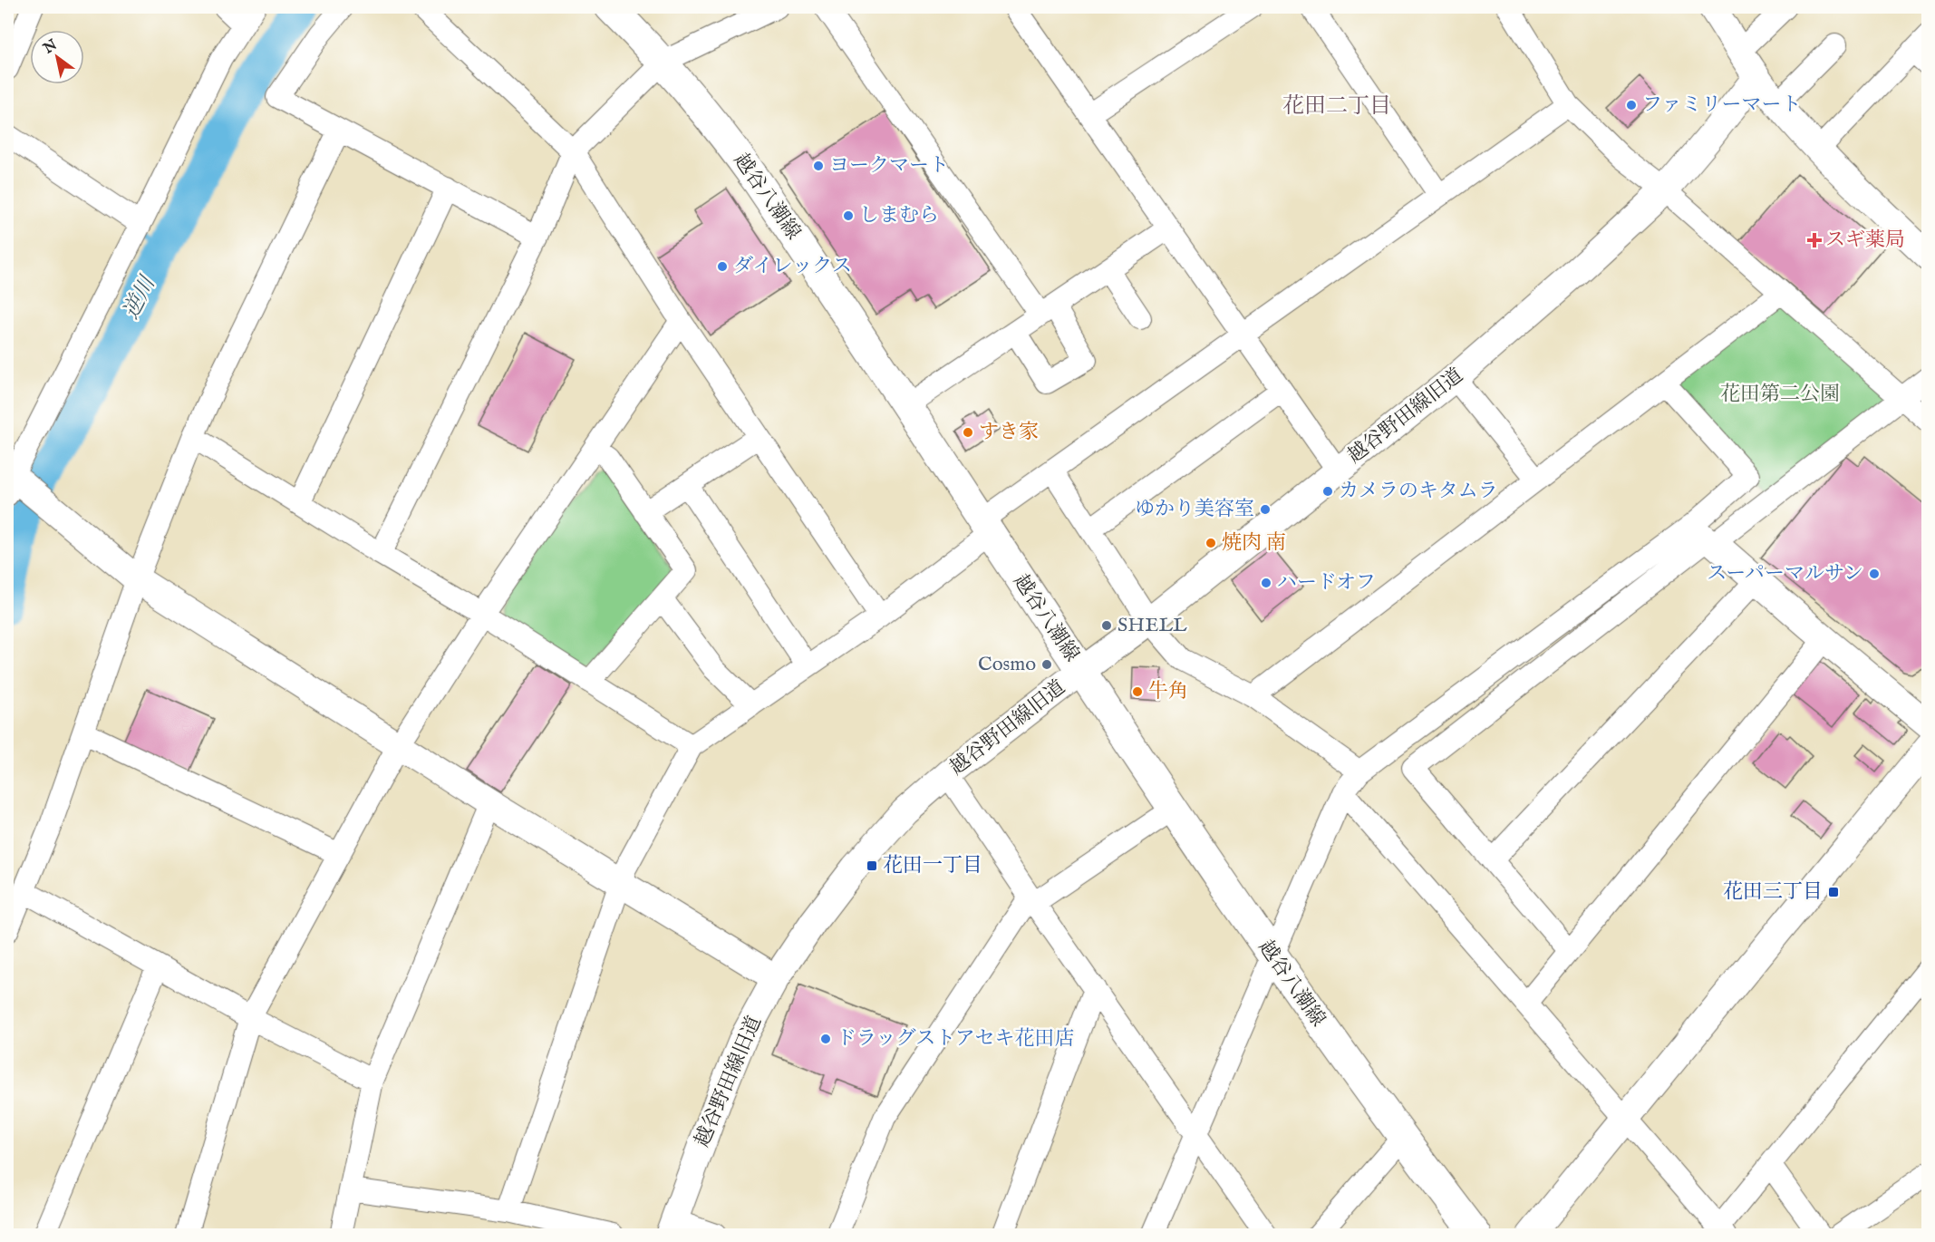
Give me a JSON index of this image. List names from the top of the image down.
{
  "streets": {
    "main road": ["越谷八潮線"],
    "street": ["越谷野田線旧道"]
  },
  "crossings": [
    ["越谷八潮線", "越谷野田線旧道"]
  ],
  "districts": ["花田二丁目"],
  "water": ["逆川"],
  "parks": ["花田第二公園"],
  "places": {
    "other": [
      "ファミリーマート",
      "ヨークマート",
      "しまむら",
      "ダイレックス",
      "すき家",
      "カメラのキタムラ",
      "ゆかり美容室",
      "焼肉 南",
      "スーパーマルサン",
      "ハードオフ",
      "SHELL",
      "Cosmo",
      "牛角",
      "ドラッグストアセキ花田店"
    ],
    "health": ["スギ薬局"],
    "transit": ["花田一丁目", "花田三丁目"]
  },
  "north": "top left"
}
